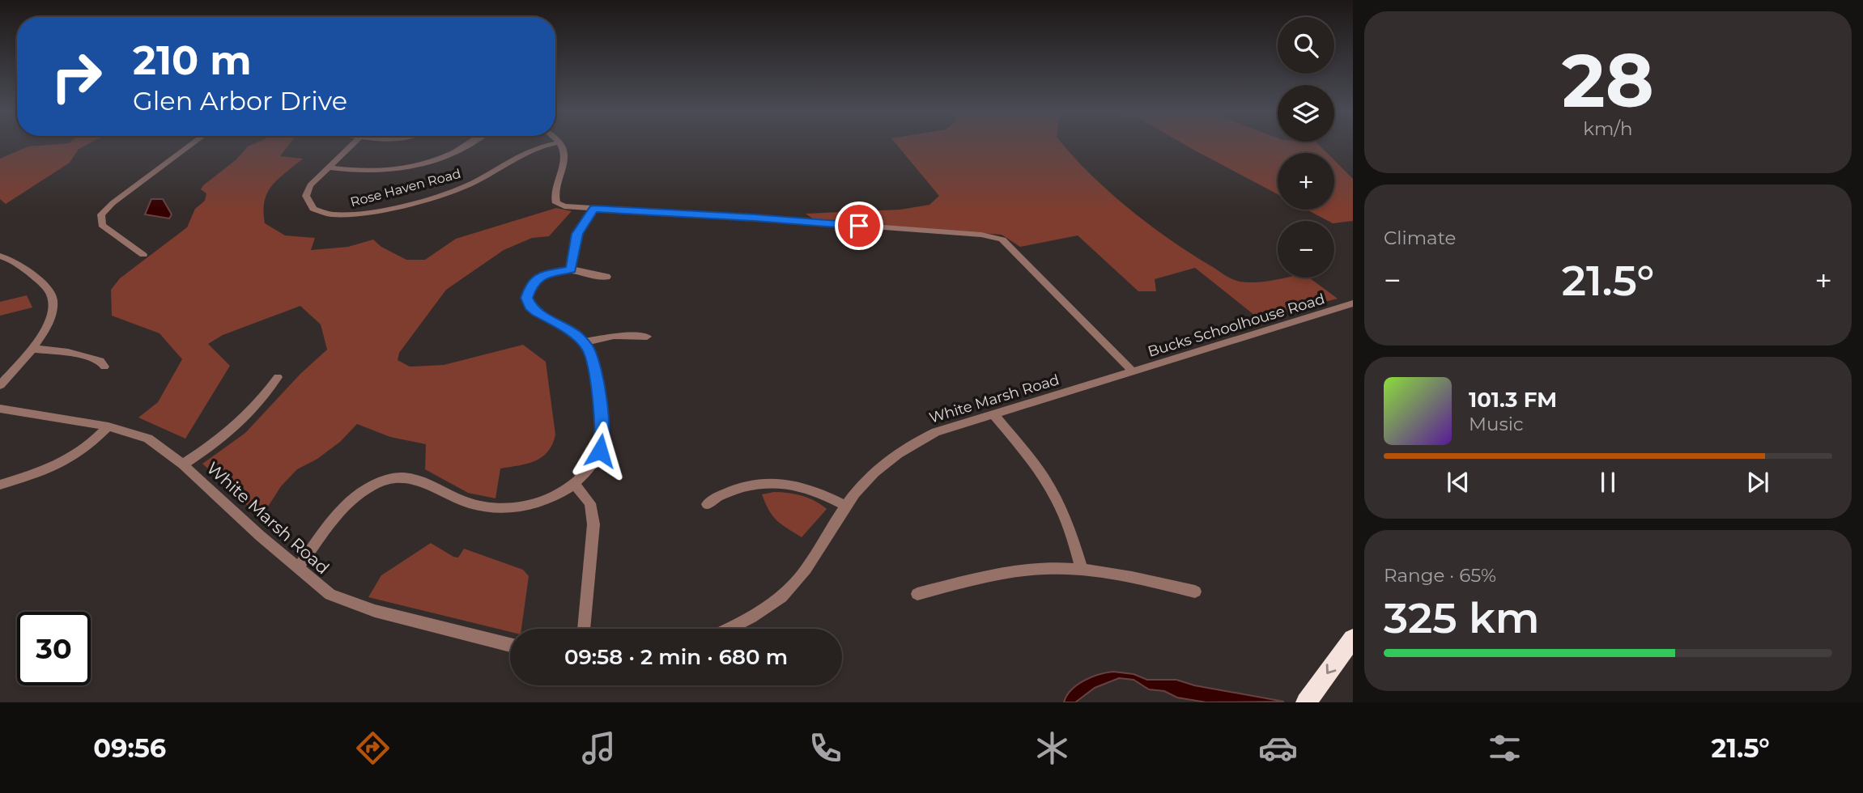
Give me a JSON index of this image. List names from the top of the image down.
{
  "streets": {
    "street": ["Rose Haven Road", "Bucks Schoolhouse Road", "White Marsh Road"]
  },
  "crossings": [
    ["Bucks Schoolhouse Road", "White Marsh Road"]
  ],
  "page": {
    "tile": [
      ["28", "km/h"],
      "Climate",
      ["Range · 65%", "325 km"]
    ],
    "map_buttons": ["+", "−"],
    "turn": ["210 m", "Glen Arbor Drive"],
    "heat": ["−", "21.5°", "+"],
    "song": ["101.3 FM", "Music"],
    "limit": "30",
    "trip": "09:58 · 2 min · 680 m",
    "tabs": ["09:56", "21.5°"]
  }
}
